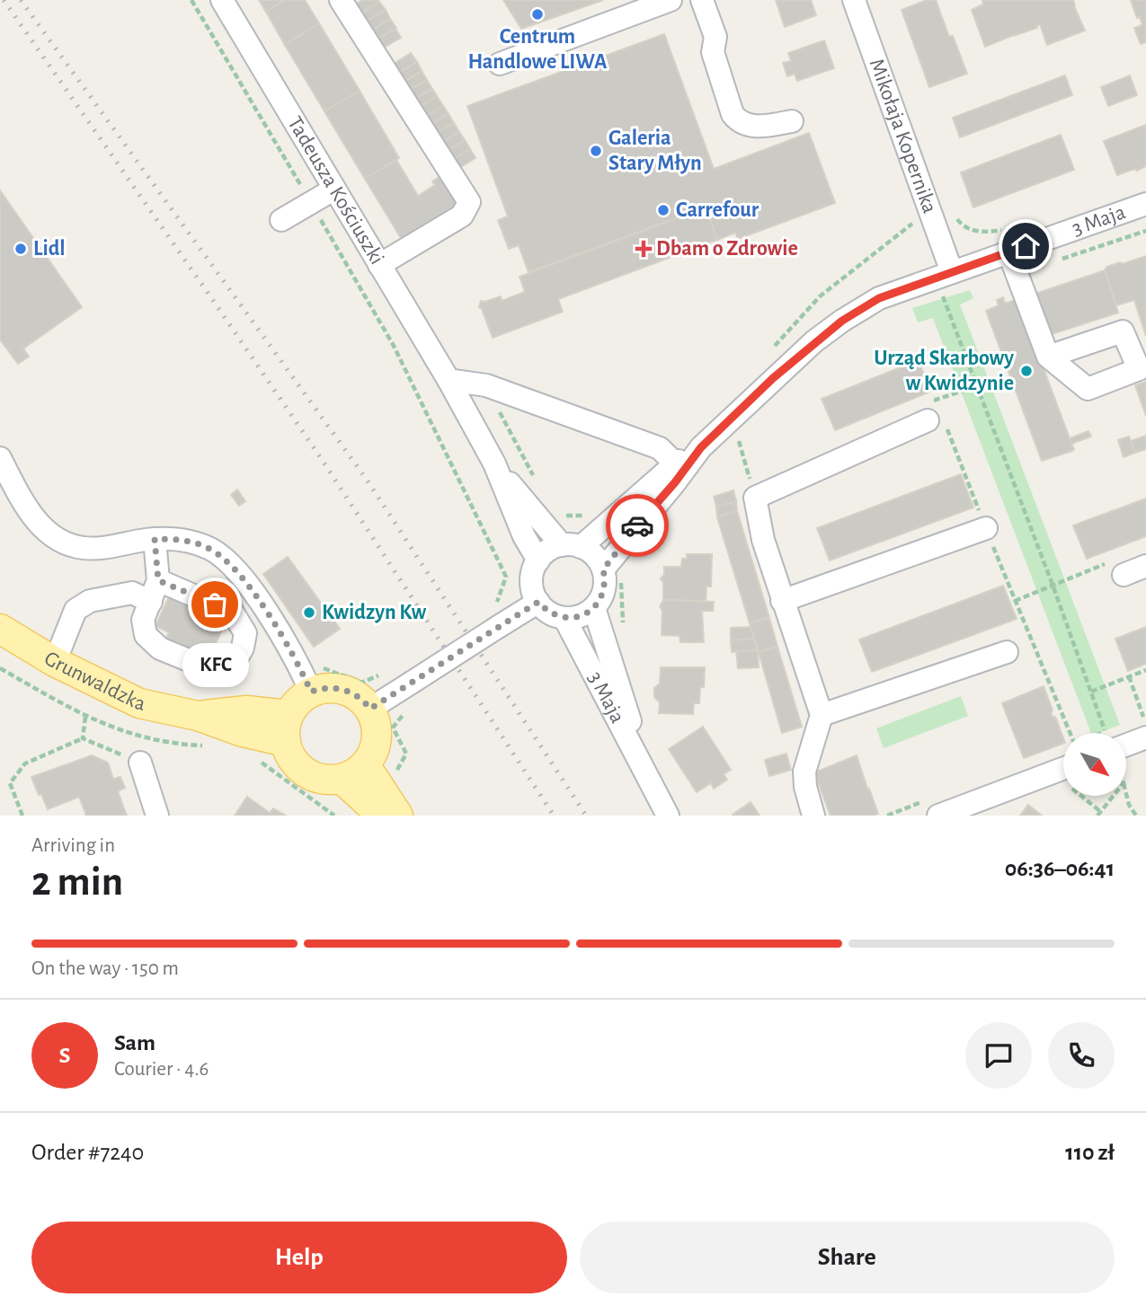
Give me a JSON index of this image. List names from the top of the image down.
{
  "streets": {
    "main road": ["Grunwaldzka"],
    "street": ["Mikołaja Kopernika", "Tadeusza Kościuszki", "3 Maja"]
  },
  "crossings": [
    ["Mikołaja Kopernika", "3 Maja"],
    ["Tadeusza Kościuszki", "3 Maja"]
  ],
  "places": {
    "other": [
      "Centrum Handlowe LIWA",
      "Galeria Stary Młyn",
      "Carrefour",
      "Lidl",
      "Urząd Skarbowy w Kwidzynie",
      "KFC",
      "Kwidzyn Kw"
    ],
    "health": ["Dbam o Zdrowie"]
  },
  "north": "bottom right",
  "page": {
    "bubble": "KFC",
    "heading": ["2 min", "Arriving in", "06:36–06:41"],
    "panel": [
      "Sam",
      "Courier · 4.6",
      "Order #7240",
      "110 zł"
    ],
    "bar": "On the way · 150 m",
    "round": "S",
    "buttons": ["Help", "Share"]
  }
}
